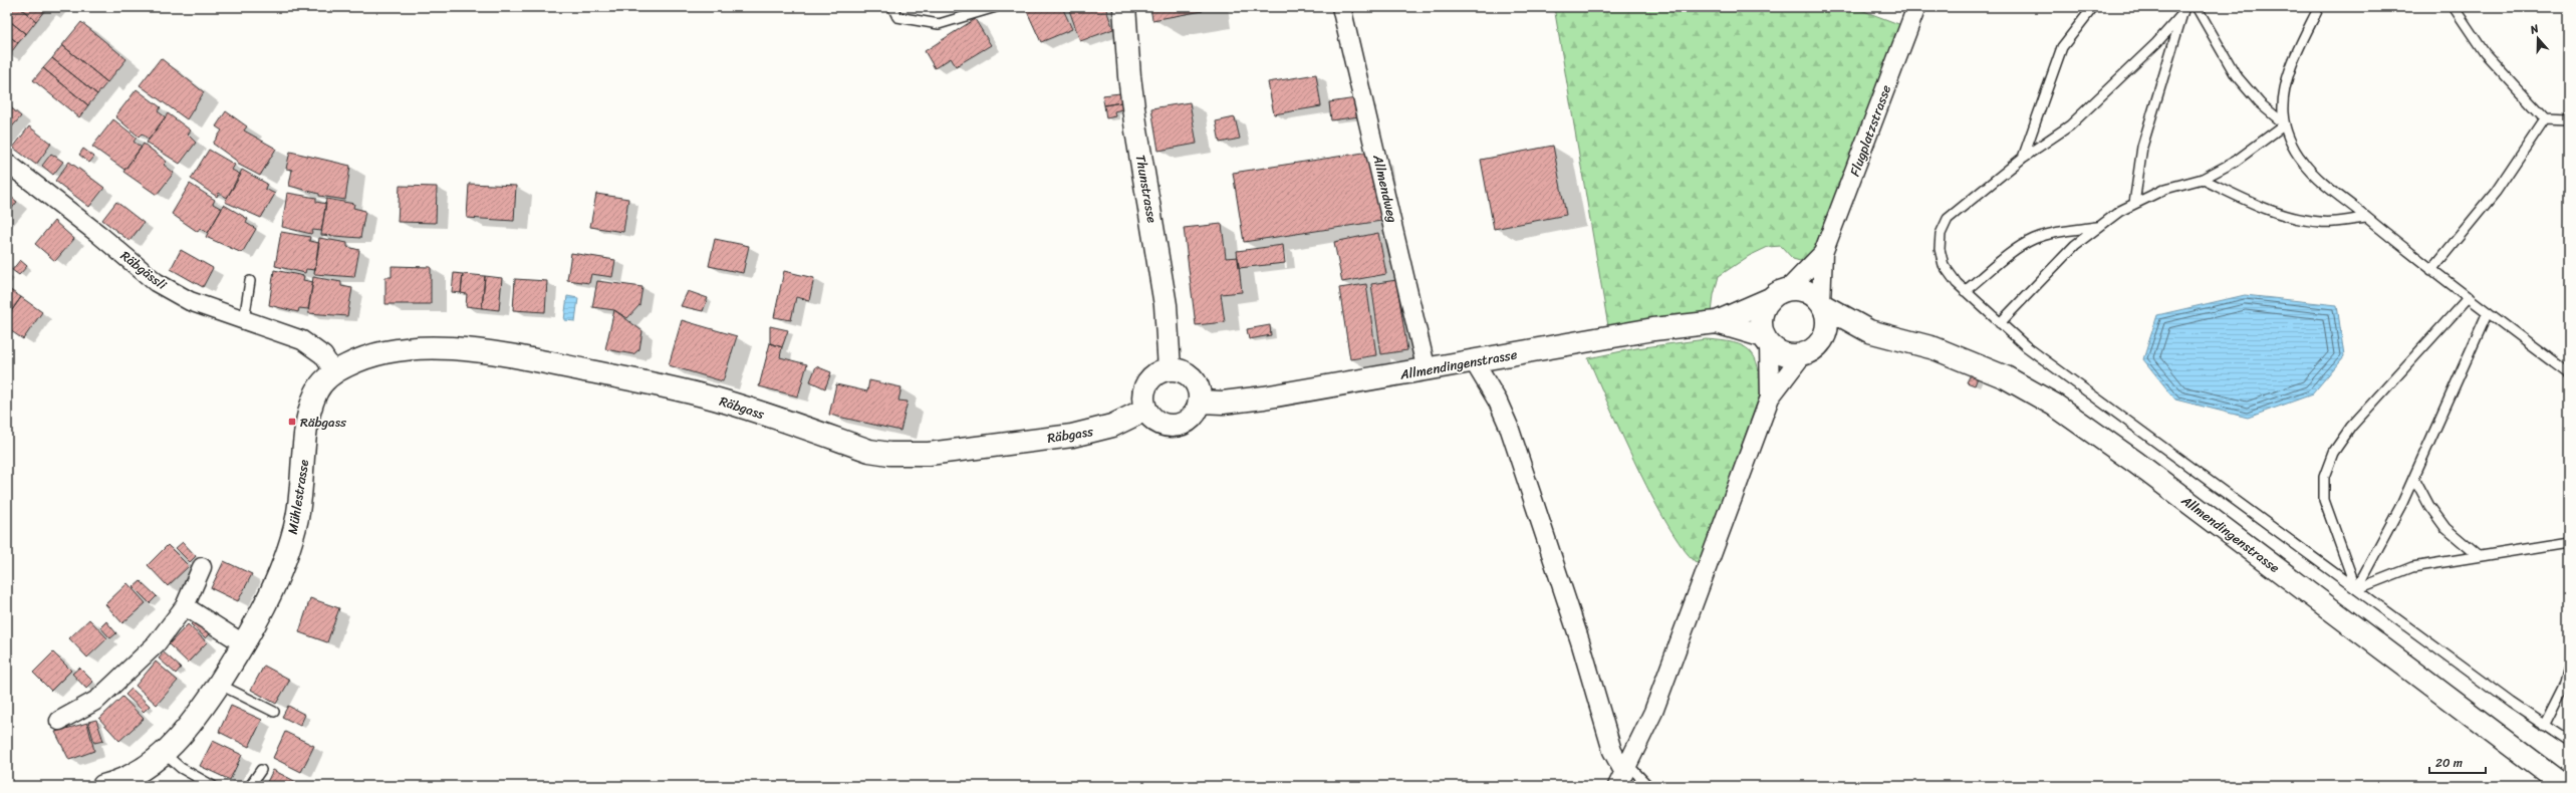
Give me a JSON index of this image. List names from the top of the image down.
{
  "streets": {
    "street": [
      "Flugplatzstrasse",
      "Thunstrasse",
      "Allmendweg",
      "Räbgässli",
      "Allmendingenstrasse",
      "Räbgass",
      "Mühlestrasse"
    ]
  },
  "crossings": [
    ["Flugplatzstrasse", "Allmendingenstrasse"],
    ["Thunstrasse", "Allmendingenstrasse"],
    ["Thunstrasse", "Räbgass"],
    ["Allmendweg", "Allmendingenstrasse"],
    ["Räbgässli", "Räbgass"],
    ["Räbgässli", "Mühlestrasse"],
    ["Allmendingenstrasse", "Räbgass"],
    ["Räbgass", "Mühlestrasse"]
  ],
  "places": {
    "transit": ["Räbgass"]
  },
  "scale_bar": "20 m",
  "north": "top"
}
